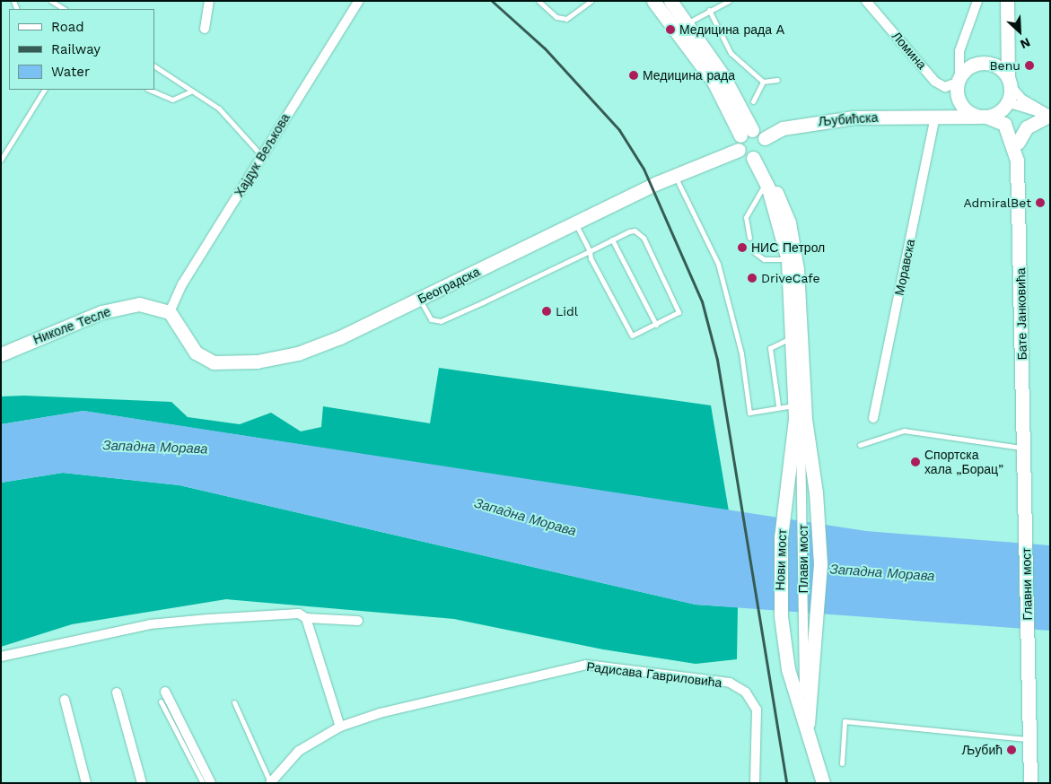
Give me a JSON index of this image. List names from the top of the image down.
{
  "streets": {
    "main road": [
      "Љубићска",
      "Београдска",
      "Бате Јанковића",
      "Николе Тесле",
      "Нови мост",
      "Главни мост"
    ],
    "street": [
      "Ломина",
      "Хајдук Вељкова",
      "Моравска",
      "Радисава Гавриловића"
    ]
  },
  "crossings": [
    ["Ломина", "Љубићска"],
    ["Ломина", "Бате Јанковића"],
    ["Љубићска", "Моравска"],
    ["Љубићска", "Бате Јанковића"],
    ["Хајдук Вељкова", "Београдска"],
    ["Хајдук Вељкова", "Николе Тесле"],
    ["Београдска", "Николе Тесле"],
    ["Бате Јанковића", "Главни мост"]
  ],
  "water": ["Западна Морава"],
  "places": [
    "Медицина рада А",
    "Benu",
    "Медицина рада",
    "AdmiralBet",
    "НИС Петрол",
    "DriveCafe",
    "Lidl",
    "Спортска хала „Борац”",
    "Љубић"
  ],
  "legend": ["Road", "Railway", "Water"],
  "north": "bottom right"
}
